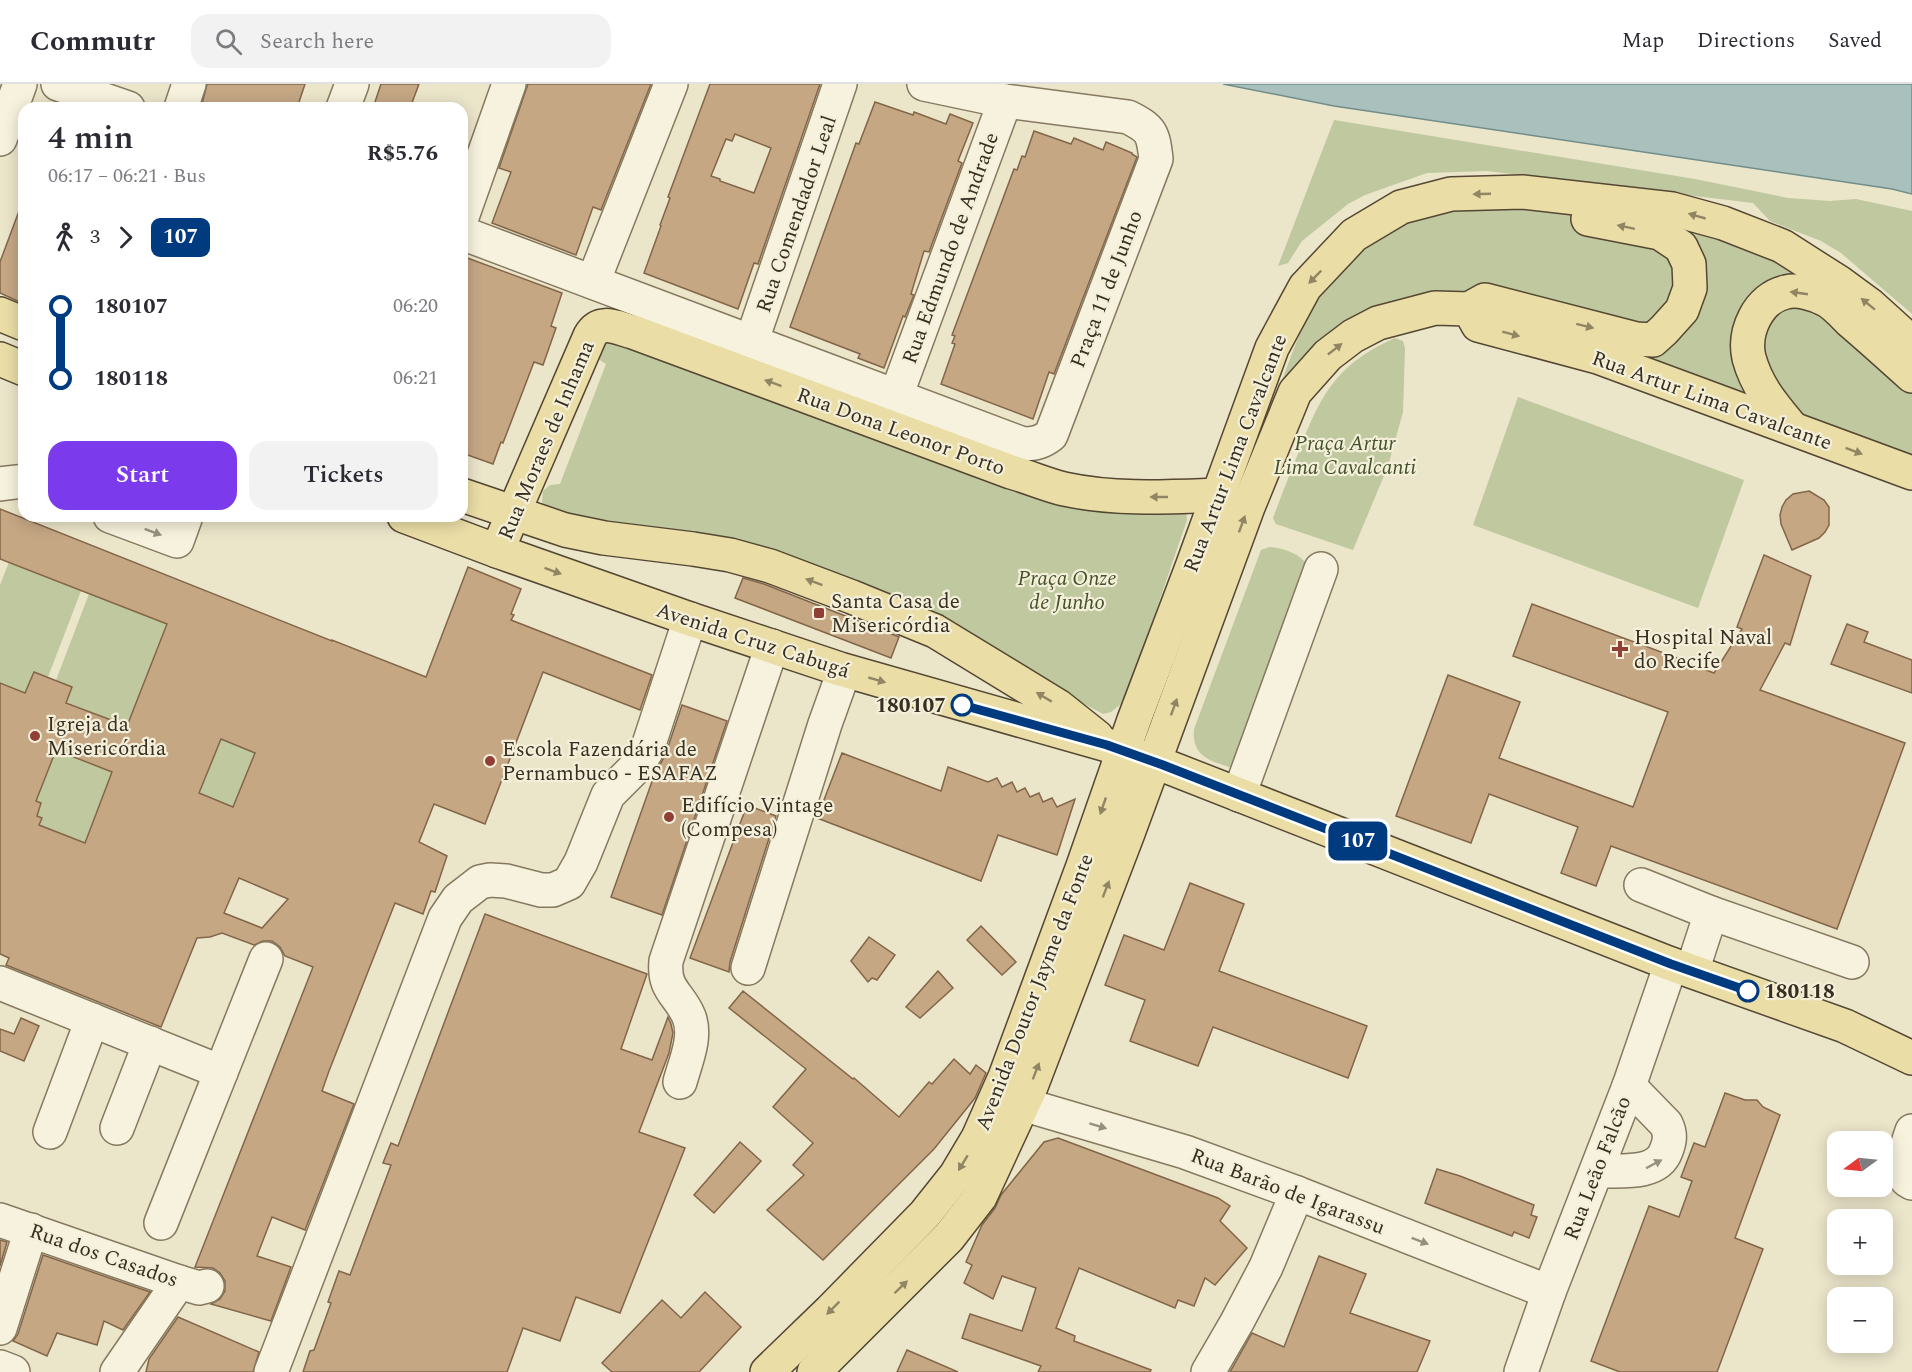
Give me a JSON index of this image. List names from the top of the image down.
{
  "streets": {
    "main road": [
      "Rua Artur Lima Cavalcante",
      "Rua Dona Leonor Porto",
      "Rua Moraes de Inhama",
      "Avenida Cruz Cabugá",
      "Avenida Doutor Jayme da Fonte"
    ],
    "street": [
      "Rua Comendador Leal",
      "Rua Edmundo de Andrade",
      "Praça 11 de Junho",
      "Rua Leão Falcão",
      "Rua Barão de Igarassu",
      "Rua dos Casados"
    ]
  },
  "crossings": [
    ["Rua Comendador Leal", "Rua Dona Leonor Porto"],
    ["Rua Edmundo de Andrade", "Praça 11 de Junho"],
    ["Rua Edmundo de Andrade", "Rua Dona Leonor Porto"],
    ["Praça 11 de Junho", "Rua Dona Leonor Porto"],
    ["Rua Artur Lima Cavalcante", "Rua Dona Leonor Porto"],
    ["Rua Artur Lima Cavalcante", "Avenida Cruz Cabugá"],
    ["Rua Artur Lima Cavalcante", "Avenida Doutor Jayme da Fonte"],
    ["Rua Dona Leonor Porto", "Rua Moraes de Inhama"],
    ["Rua Moraes de Inhama", "Avenida Cruz Cabugá"],
    ["Avenida Cruz Cabugá", "Avenida Doutor Jayme da Fonte"],
    ["Avenida Cruz Cabugá", "Rua Leão Falcão"],
    ["Avenida Doutor Jayme da Fonte", "Rua Barão de Igarassu"],
    ["Rua Leão Falcão", "Rua Barão de Igarassu"]
  ],
  "one_way": ["Rua Barão de Igarassu"],
  "parks": ["Praça Artur Lima Cavalcanti", "Praça Onze de Junho"],
  "places": {
    "transit": ["Santa Casa de Misericórdia"],
    "health": ["Hospital Naval do Recife"],
    "other": [
      "180107",
      "Igreja da Misericórdia",
      "Escola Fazendária de Pernambuco - ESAFAZ",
      "Edifício Vintage (Compesa)",
      "180118"
    ]
  },
  "lines": ["bus line 107"],
  "north": "left",
  "page": {
    "header": "Commutr",
    "search": "Search here",
    "nav": ["Map", "Directions", "Saved"],
    "on_map": "107",
    "heading": ["4 min", "06:17 – 06:21 · Bus", "R$5.76"],
    "legs": ["3", "107"],
    "list": [
      {
        "name": "180107",
        "value": "06:20"
      },
      {
        "name": "180118",
        "value": "06:21"
      }
    ],
    "buttons": ["Start", "Tickets"],
    "map_buttons": ["+", "−"]
  }
}
